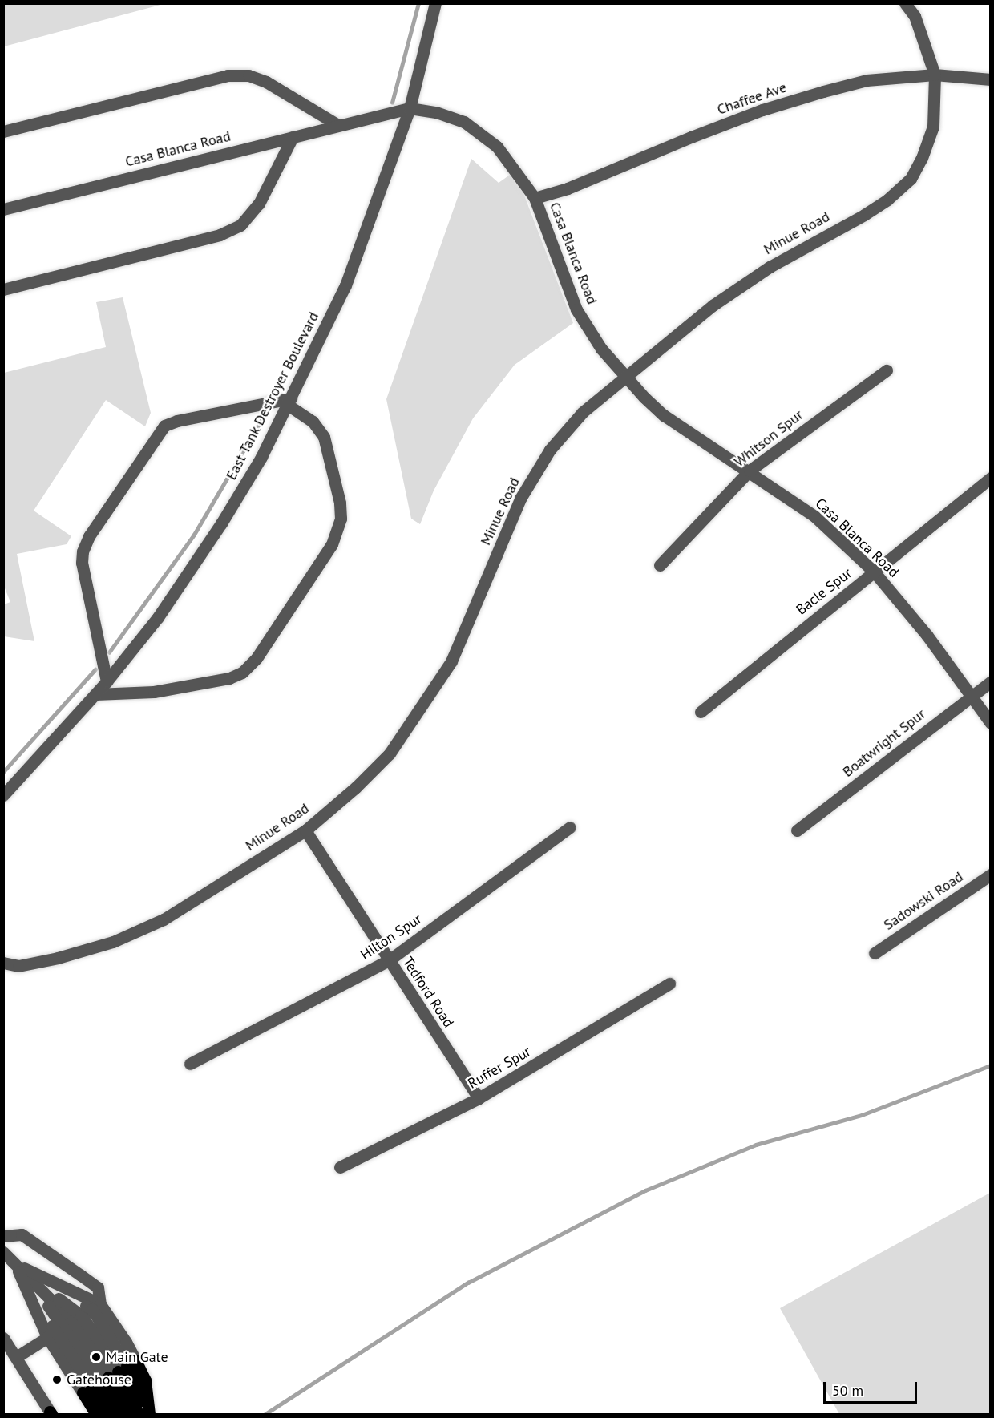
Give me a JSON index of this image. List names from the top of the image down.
{
  "streets": {
    "street": [
      "Chaffee Ave",
      "Casa Blanca Road",
      "Minue Road",
      "East Tank Destroyer Boulevard",
      "Whitson Spur",
      "Bacle Spur",
      "Boatwright Spur",
      "Sadowski Road",
      "Hilton Spur",
      "Tedford Road",
      "Ruffer Spur"
    ]
  },
  "crossings": [
    ["Chaffee Ave", "Casa Blanca Road"],
    ["Chaffee Ave", "Minue Road"],
    ["Casa Blanca Road", "Minue Road"],
    ["Casa Blanca Road", "East Tank Destroyer Boulevard"],
    ["Casa Blanca Road", "Whitson Spur"],
    ["Casa Blanca Road", "Bacle Spur"],
    ["Casa Blanca Road", "Boatwright Spur"],
    ["Minue Road", "Tedford Road"],
    ["Hilton Spur", "Tedford Road"],
    ["Tedford Road", "Ruffer Spur"]
  ],
  "places": ["Main Gate", "Gatehouse"],
  "scale_bar": "50 m"
}
